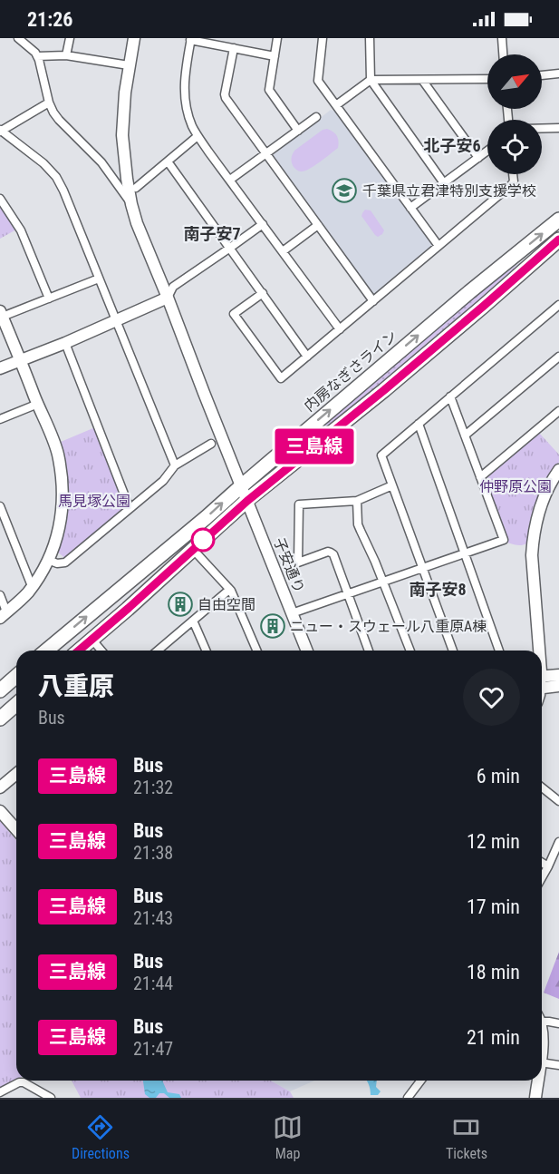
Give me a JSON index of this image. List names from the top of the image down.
{
  "streets": {
    "highway": ["内房なぎさライン"],
    "street": ["子安通り"]
  },
  "crossings": [
    ["内房なぎさライン", "子安通り"]
  ],
  "districts": ["北子安6", "南子安7", "南子安8"],
  "parks": ["仲野原公園", "馬見塚公園"],
  "places": {
    "school or university": ["千葉県立君津特別支援学校"],
    "building": ["自由空間", "ニュー・スウェール八重原A棟"]
  },
  "lines": ["bus line 三島線"],
  "north": "top right",
  "page": {
    "status": "21:26",
    "on_map": "三島線",
    "heading": ["八重原", "Bus"],
    "list": [
      {
        "mark": "三島線",
        "name": "Bus",
        "note": "21:32",
        "value": "6 min"
      },
      {
        "mark": "三島線",
        "name": "Bus",
        "note": "21:38",
        "value": "12 min"
      },
      {
        "mark": "三島線",
        "name": "Bus",
        "note": "21:43",
        "value": "17 min"
      },
      {
        "mark": "三島線",
        "name": "Bus",
        "note": "21:44",
        "value": "18 min"
      },
      {
        "mark": "三島線",
        "name": "Bus",
        "note": "21:47",
        "value": "21 min"
      }
    ],
    "tabs": ["Directions", "Map", "Tickets"]
  }
}
